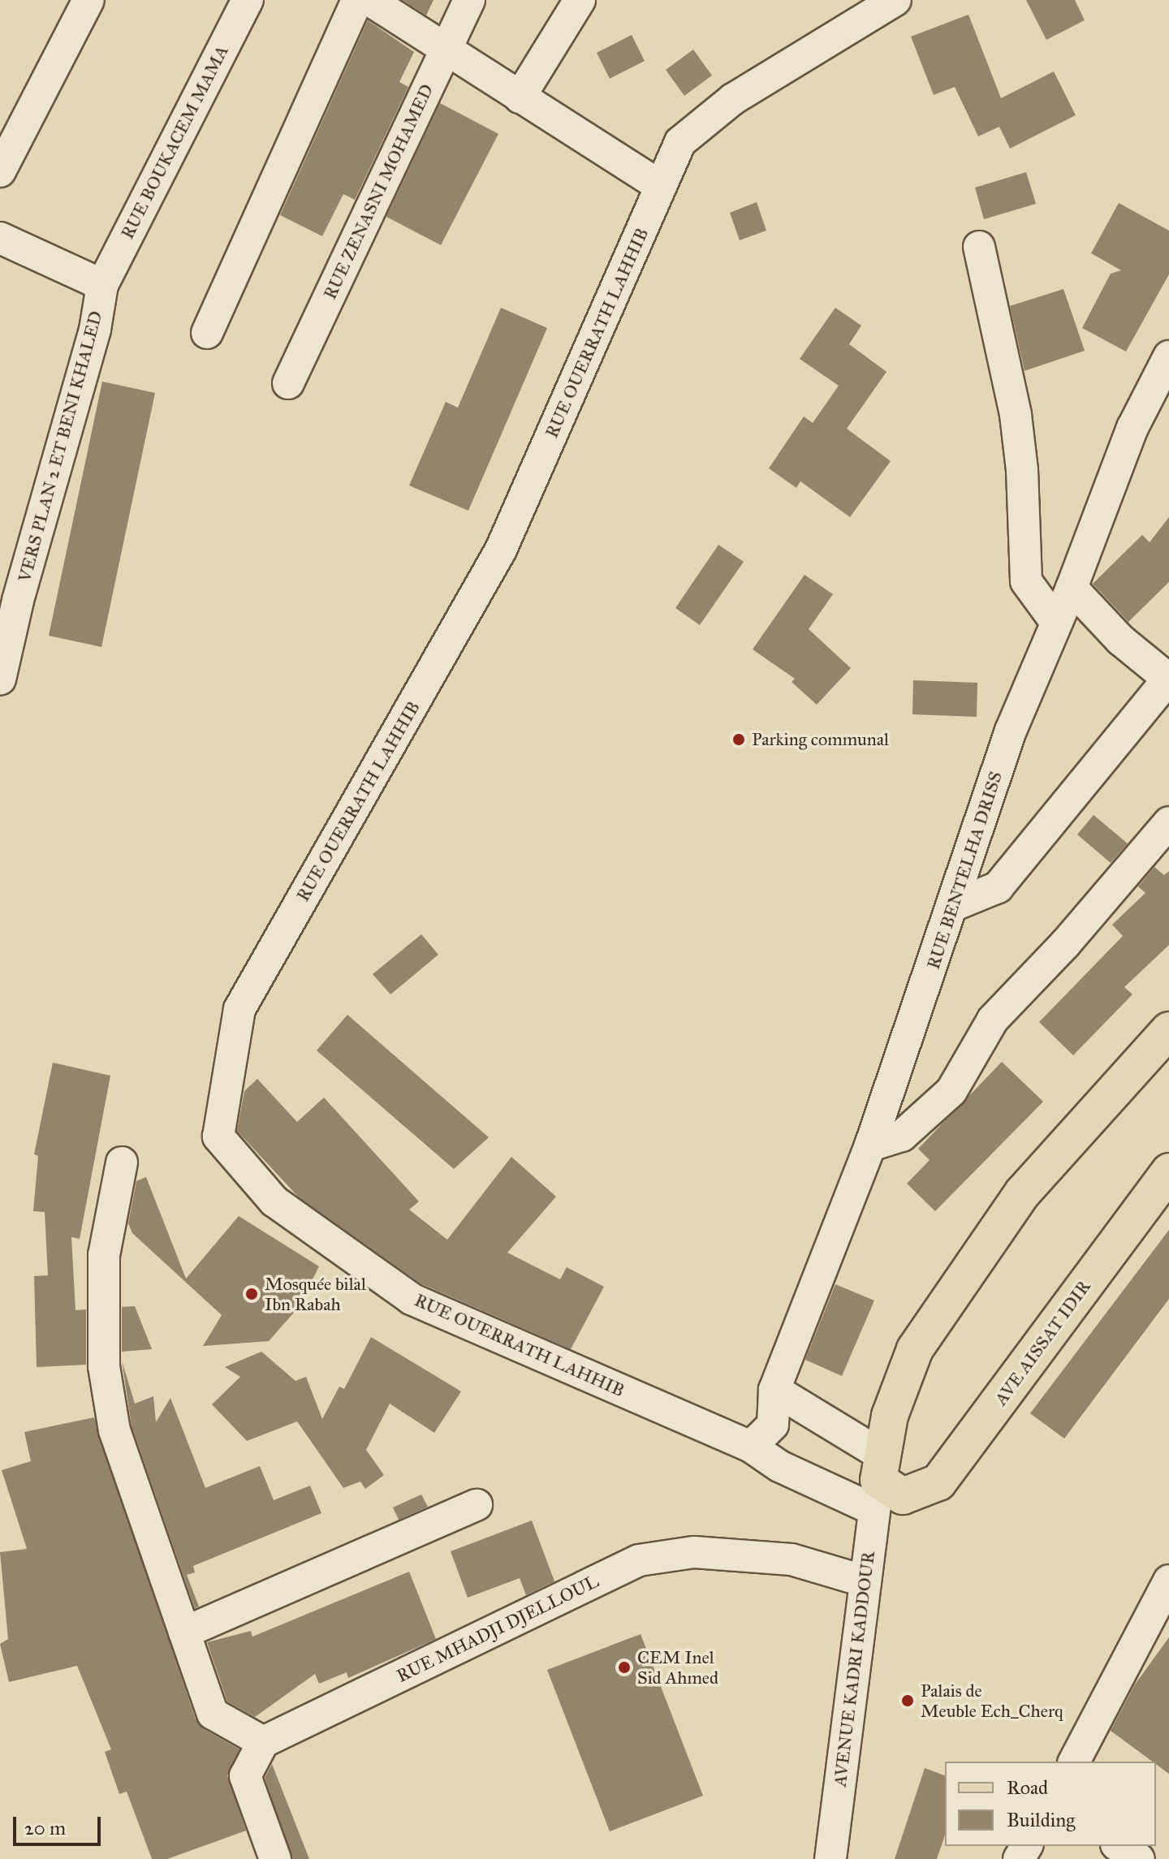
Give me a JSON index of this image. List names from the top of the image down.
{
  "streets": {
    "main road": ["AVE AISSAT IDIR"],
    "street": [
      "RUE BOUKACEM MAMA",
      "RUE ZENASNI MOHAMED",
      "RUE OUERRATH LAHHIB",
      "VERS PLAN 2 ET BENI KHALED",
      "RUE BENTELHA DRISS",
      "RUE MHADJI DJELLOUL",
      "AVENUE KADRI KADDOUR"
    ]
  },
  "crossings": [
    ["RUE BOUKACEM MAMA", "VERS PLAN 2 ET BENI KHALED"],
    ["RUE OUERRATH LAHHIB", "RUE BENTELHA DRISS"],
    ["AVE AISSAT IDIR", "AVENUE KADRI KADDOUR"],
    ["RUE MHADJI DJELLOUL", "AVENUE KADRI KADDOUR"]
  ],
  "places": [
    "Parking communal",
    "Mosquée bilal Ibn Rabah",
    "CEM Inel Sid Ahmed",
    "Palais de Meuble Ech_Cherq"
  ],
  "legend": ["Road", "Building"],
  "scale_bar": "20 m"
}
